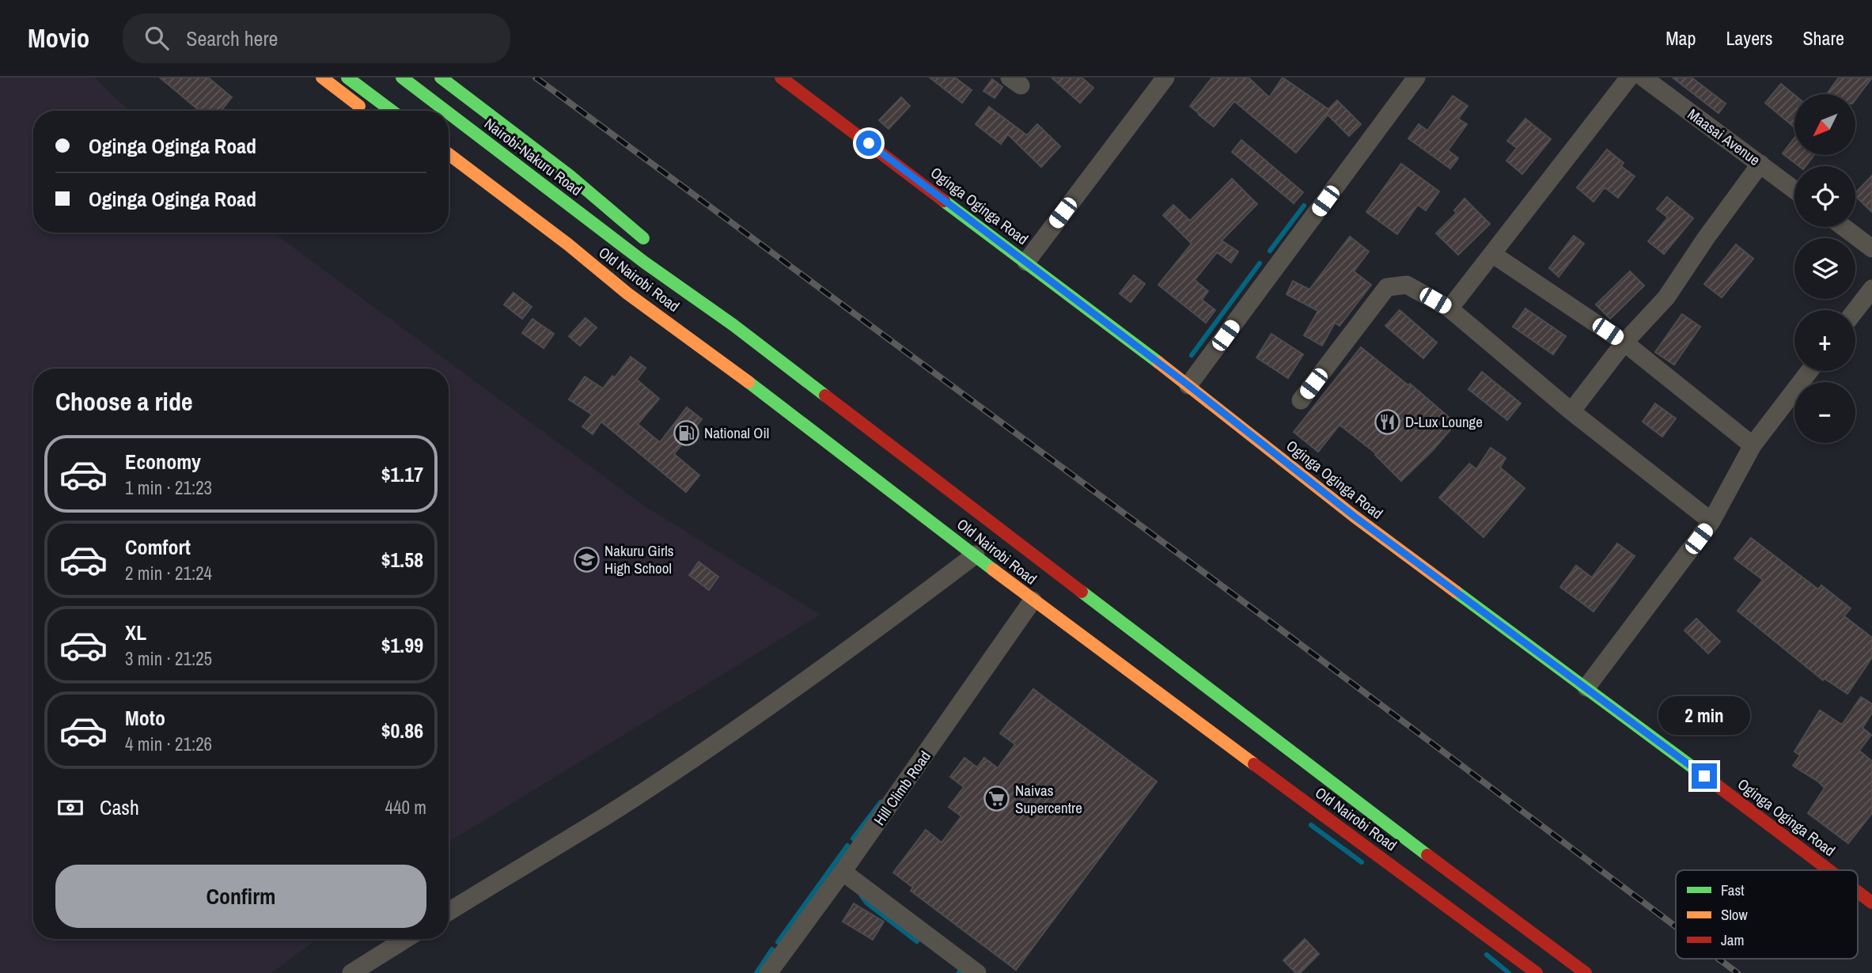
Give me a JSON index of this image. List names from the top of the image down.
{
  "streets": {
    "main road": ["Nairobi-Nakuru Road", "Oginga Oginga Road", "Old Nairobi Road"],
    "street": ["Maasai Avenue", "Hill Climb Road"]
  },
  "crossings": [
    ["Nairobi-Nakuru Road", "Old Nairobi Road"],
    ["Old Nairobi Road", "Hill Climb Road"]
  ],
  "places": {
    "restaurant": ["D-Lux Lounge"],
    "fuel station": ["National Oil"],
    "school or university": ["Nakuru Girls High School"],
    "supermarket": ["Naivas Supercentre"]
  },
  "legend": ["Fast", "Slow", "Jam"],
  "north": "bottom left",
  "page": {
    "header": "Movio",
    "search": "Search here",
    "nav": ["Map", "Layers", "Share"],
    "map_buttons": ["+", "−"],
    "banner": ["Oginga Oginga Road", "Oginga Oginga Road"],
    "heading": "Choose a ride",
    "list": [
      {
        "name": "Economy",
        "note": "1 min · 21:23",
        "value": "$1.17"
      },
      {
        "name": "Comfort",
        "note": "2 min · 21:24",
        "value": "$1.58"
      },
      {
        "name": "XL",
        "note": "3 min · 21:25",
        "value": "$1.99"
      },
      {
        "name": "Moto",
        "note": "4 min · 21:26",
        "value": "$0.86"
      }
    ],
    "bubble": "2 min",
    "pay": ["Cash", "440 m"],
    "buttons": "Confirm"
  }
}
